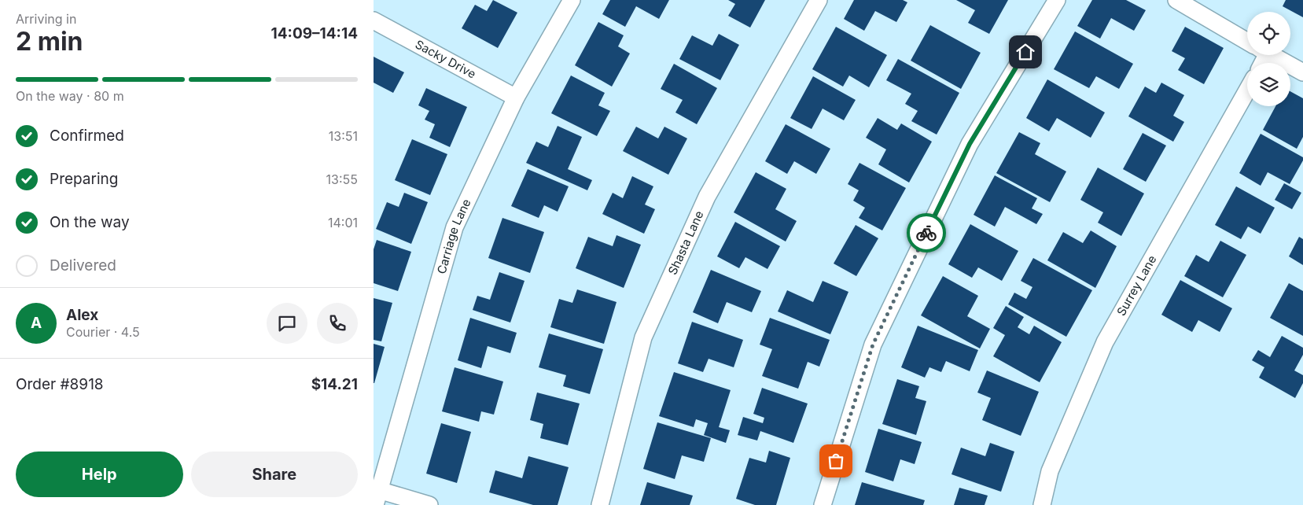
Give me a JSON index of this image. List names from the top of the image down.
{
  "streets": {
    "street": [
      "Sacky Drive",
      "Carriage Lane",
      "Shasta Lane",
      "Surrey Lane"
    ]
  },
  "crossings": [
    ["Sacky Drive", "Carriage Lane"]
  ],
  "page": {
    "heading": ["2 min", "Arriving in", "14:09–14:14"],
    "panel": [
      "Alex",
      "Courier · 4.5",
      "Order #8918",
      "$14.21"
    ],
    "bar": "On the way · 80 m",
    "list": [
      ["Confirmed", "13:51"],
      ["Preparing", "13:55"],
      ["On the way", "14:01"],
      "Delivered"
    ],
    "round": "A",
    "buttons": ["Help", "Share"]
  }
}
